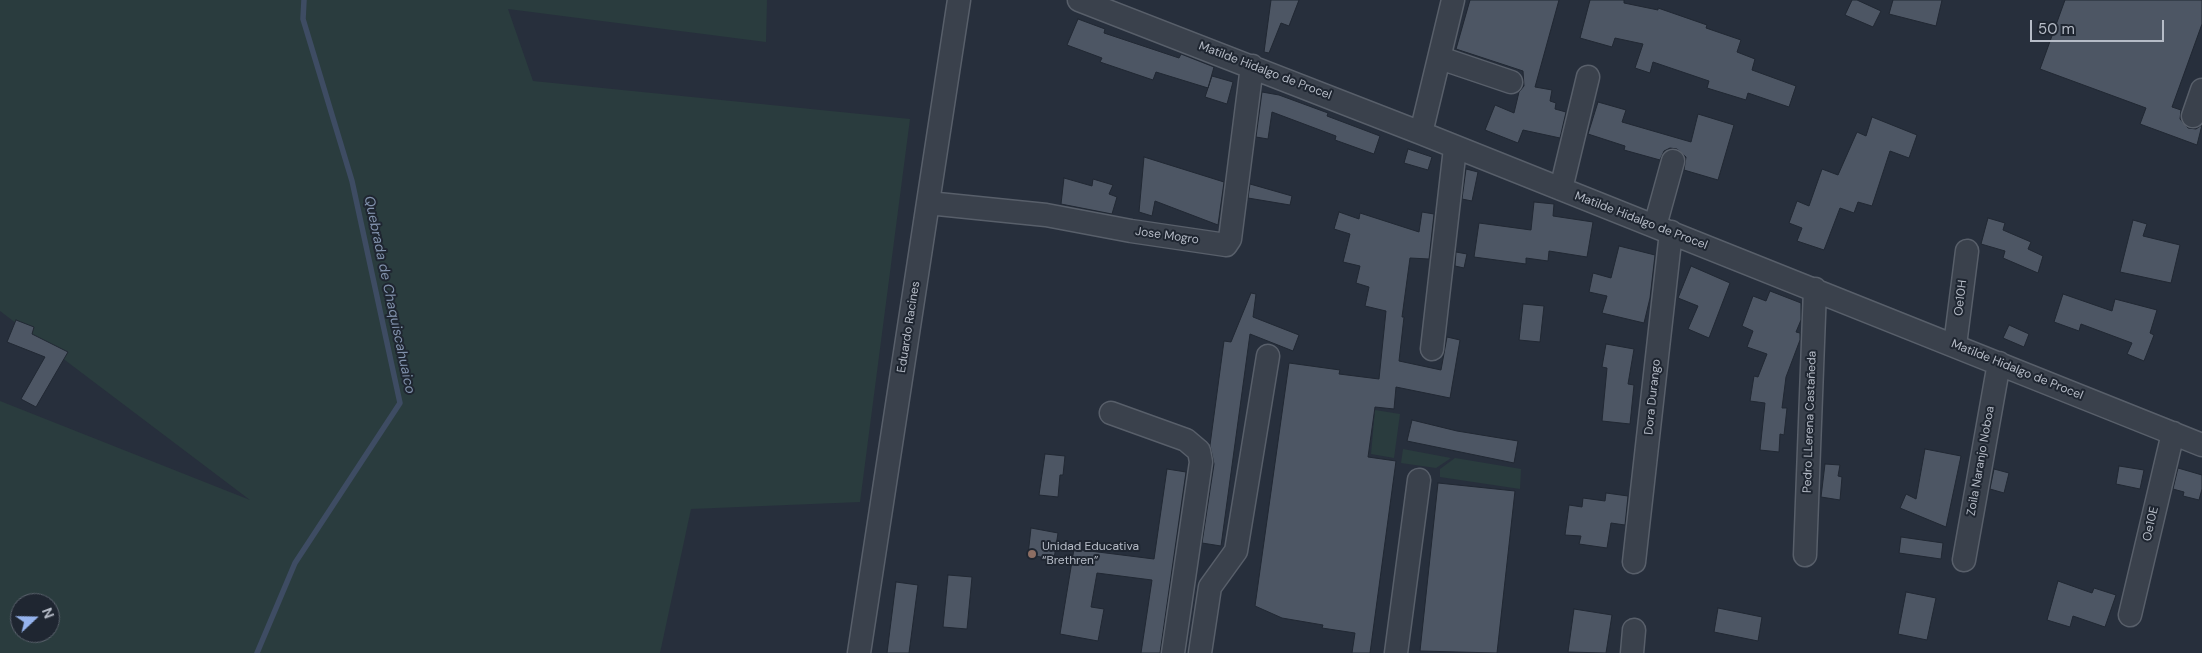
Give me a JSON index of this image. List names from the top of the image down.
{
  "streets": {
    "street": [
      "Matilde Hidalgo de Procel",
      "Jose Mogro",
      "Oe10H",
      "Eduardo Racines",
      "Dora Durango",
      "Pedro LLerena Castañeda",
      "Zoila Naranjo Noboa",
      "Oe10E"
    ]
  },
  "crossings": [
    ["Matilde Hidalgo de Procel", "Jose Mogro"],
    ["Matilde Hidalgo de Procel", "Oe10H"],
    ["Matilde Hidalgo de Procel", "Dora Durango"],
    ["Matilde Hidalgo de Procel", "Pedro LLerena Castañeda"],
    ["Matilde Hidalgo de Procel", "Zoila Naranjo Noboa"],
    ["Matilde Hidalgo de Procel", "Oe10E"],
    ["Jose Mogro", "Eduardo Racines"]
  ],
  "water": ["Quebrada de Chaquiscahuaico"],
  "places": ["Unidad Educativa “Brethren”"],
  "scale_bar": "50 m",
  "north": "right"
}
